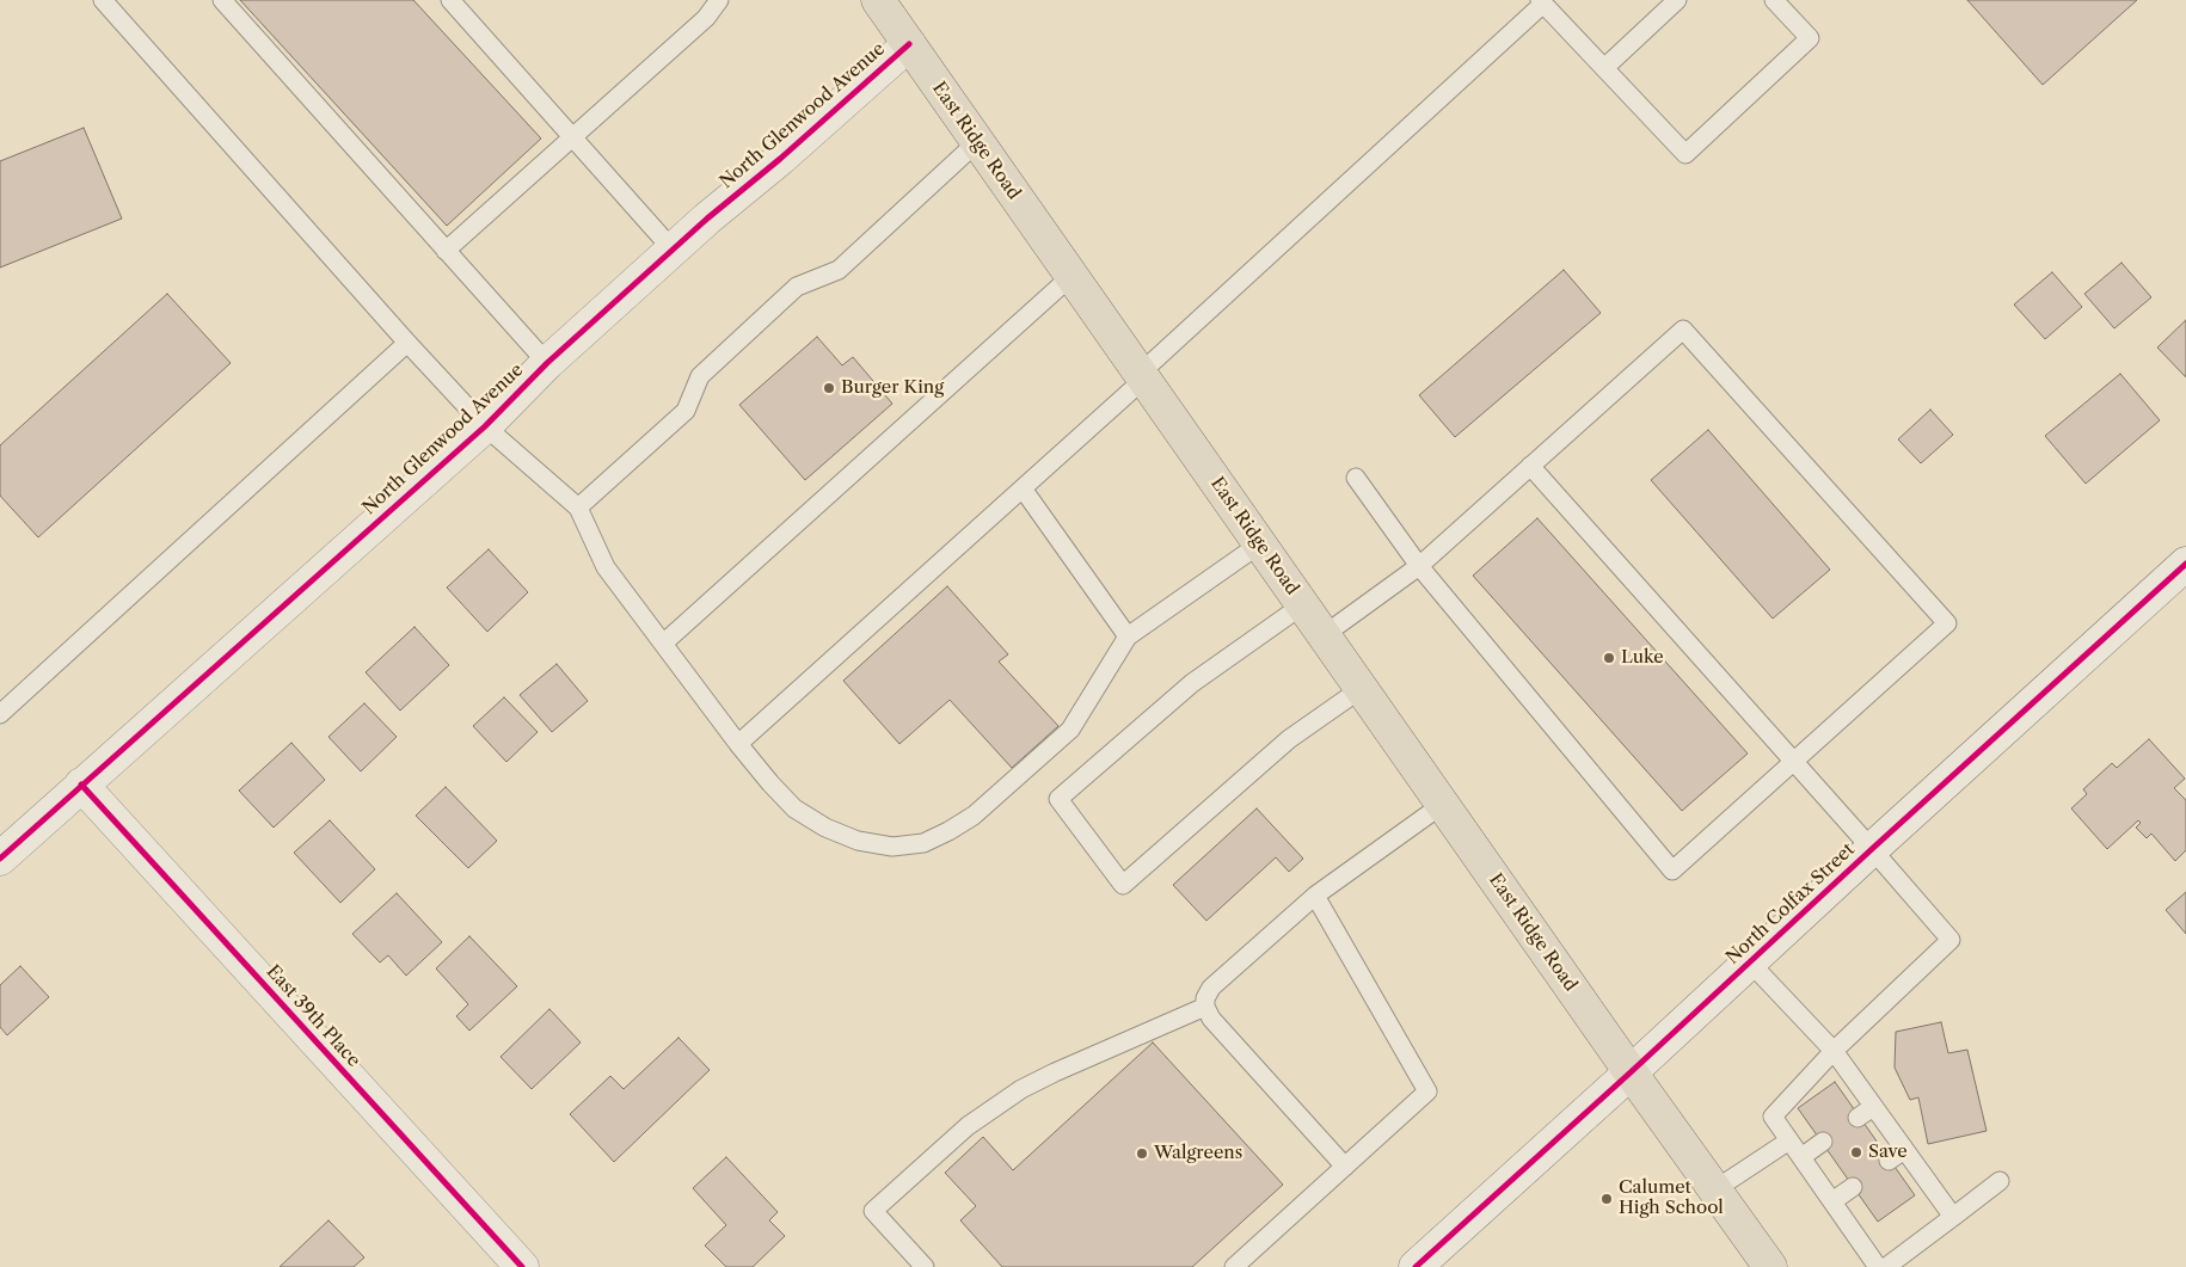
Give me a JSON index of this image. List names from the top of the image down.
{
  "streets": {
    "main road": ["East Ridge Road"],
    "street": ["North Glenwood Avenue", "North Colfax Street", "East 39th Place"]
  },
  "crossings": [
    ["North Glenwood Avenue", "East Ridge Road"],
    ["North Glenwood Avenue", "East 39th Place"],
    ["East Ridge Road", "North Colfax Street"]
  ],
  "places": [
    "Burger King",
    "Luke",
    "Save",
    "Walgreens",
    "Calumet High School"
  ]
}
